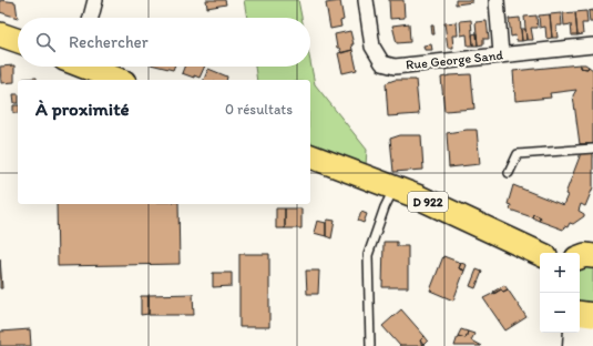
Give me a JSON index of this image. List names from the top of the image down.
{
  "streets": {
    "main road": ["D 922"],
    "street": ["Rue George Sand"]
  },
  "page": {
    "search": "Rechercher",
    "heading": ["À proximité", "0 résultats"],
    "map_buttons": ["+", "−"]
  }
}
